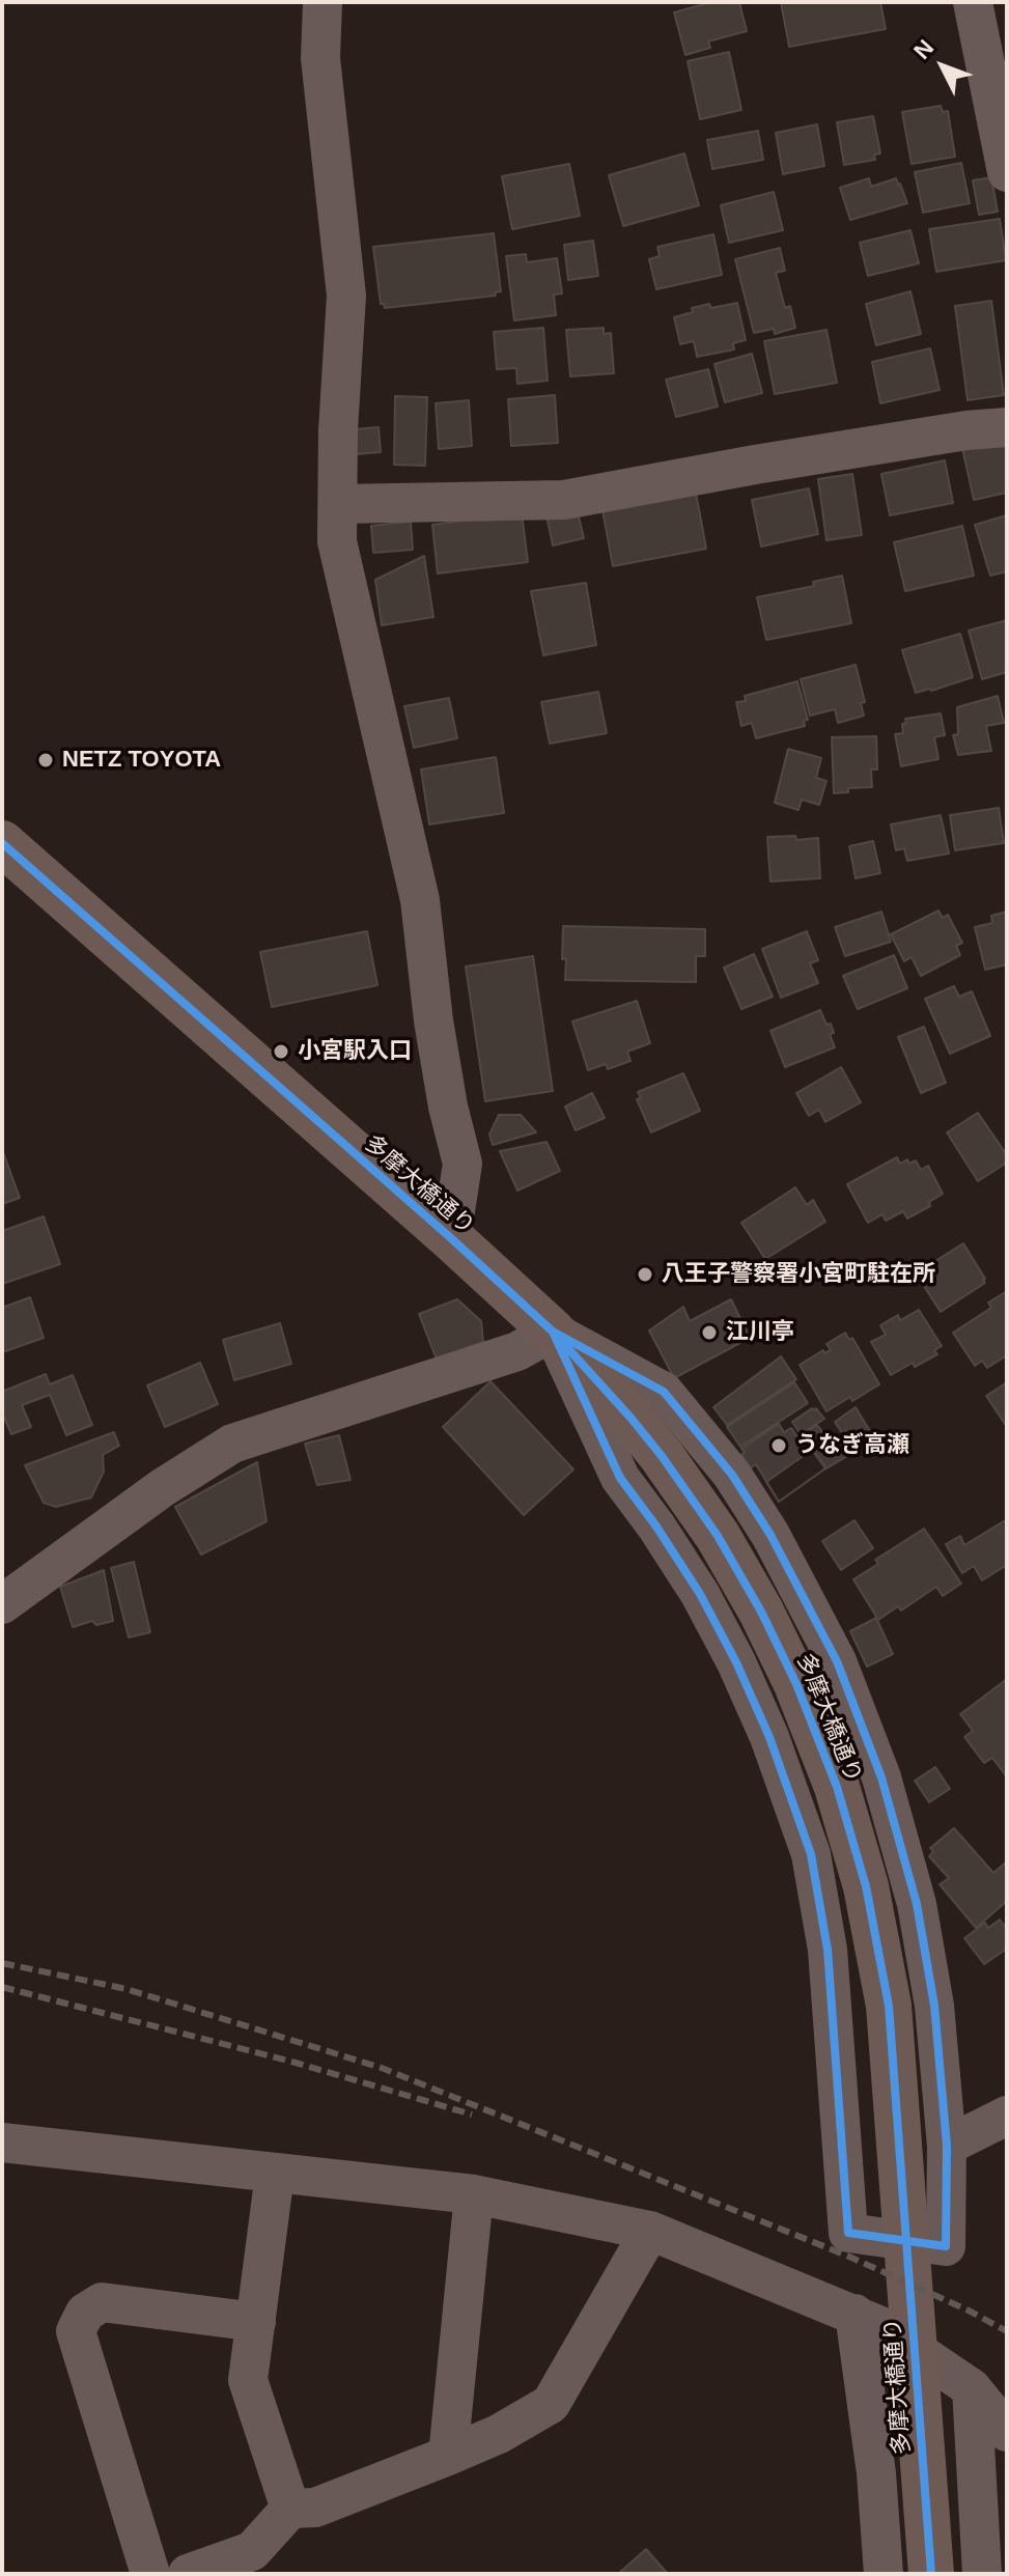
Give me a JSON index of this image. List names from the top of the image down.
{
  "streets": {
    "main road": ["多摩大橋通り"]
  },
  "places": [
    "NETZ TOYOTA",
    "小宮駅入口",
    "八王子警察署小宮町駐在所",
    "江川亭",
    "うなぎ高瀬"
  ],
  "north": "top left"
}
